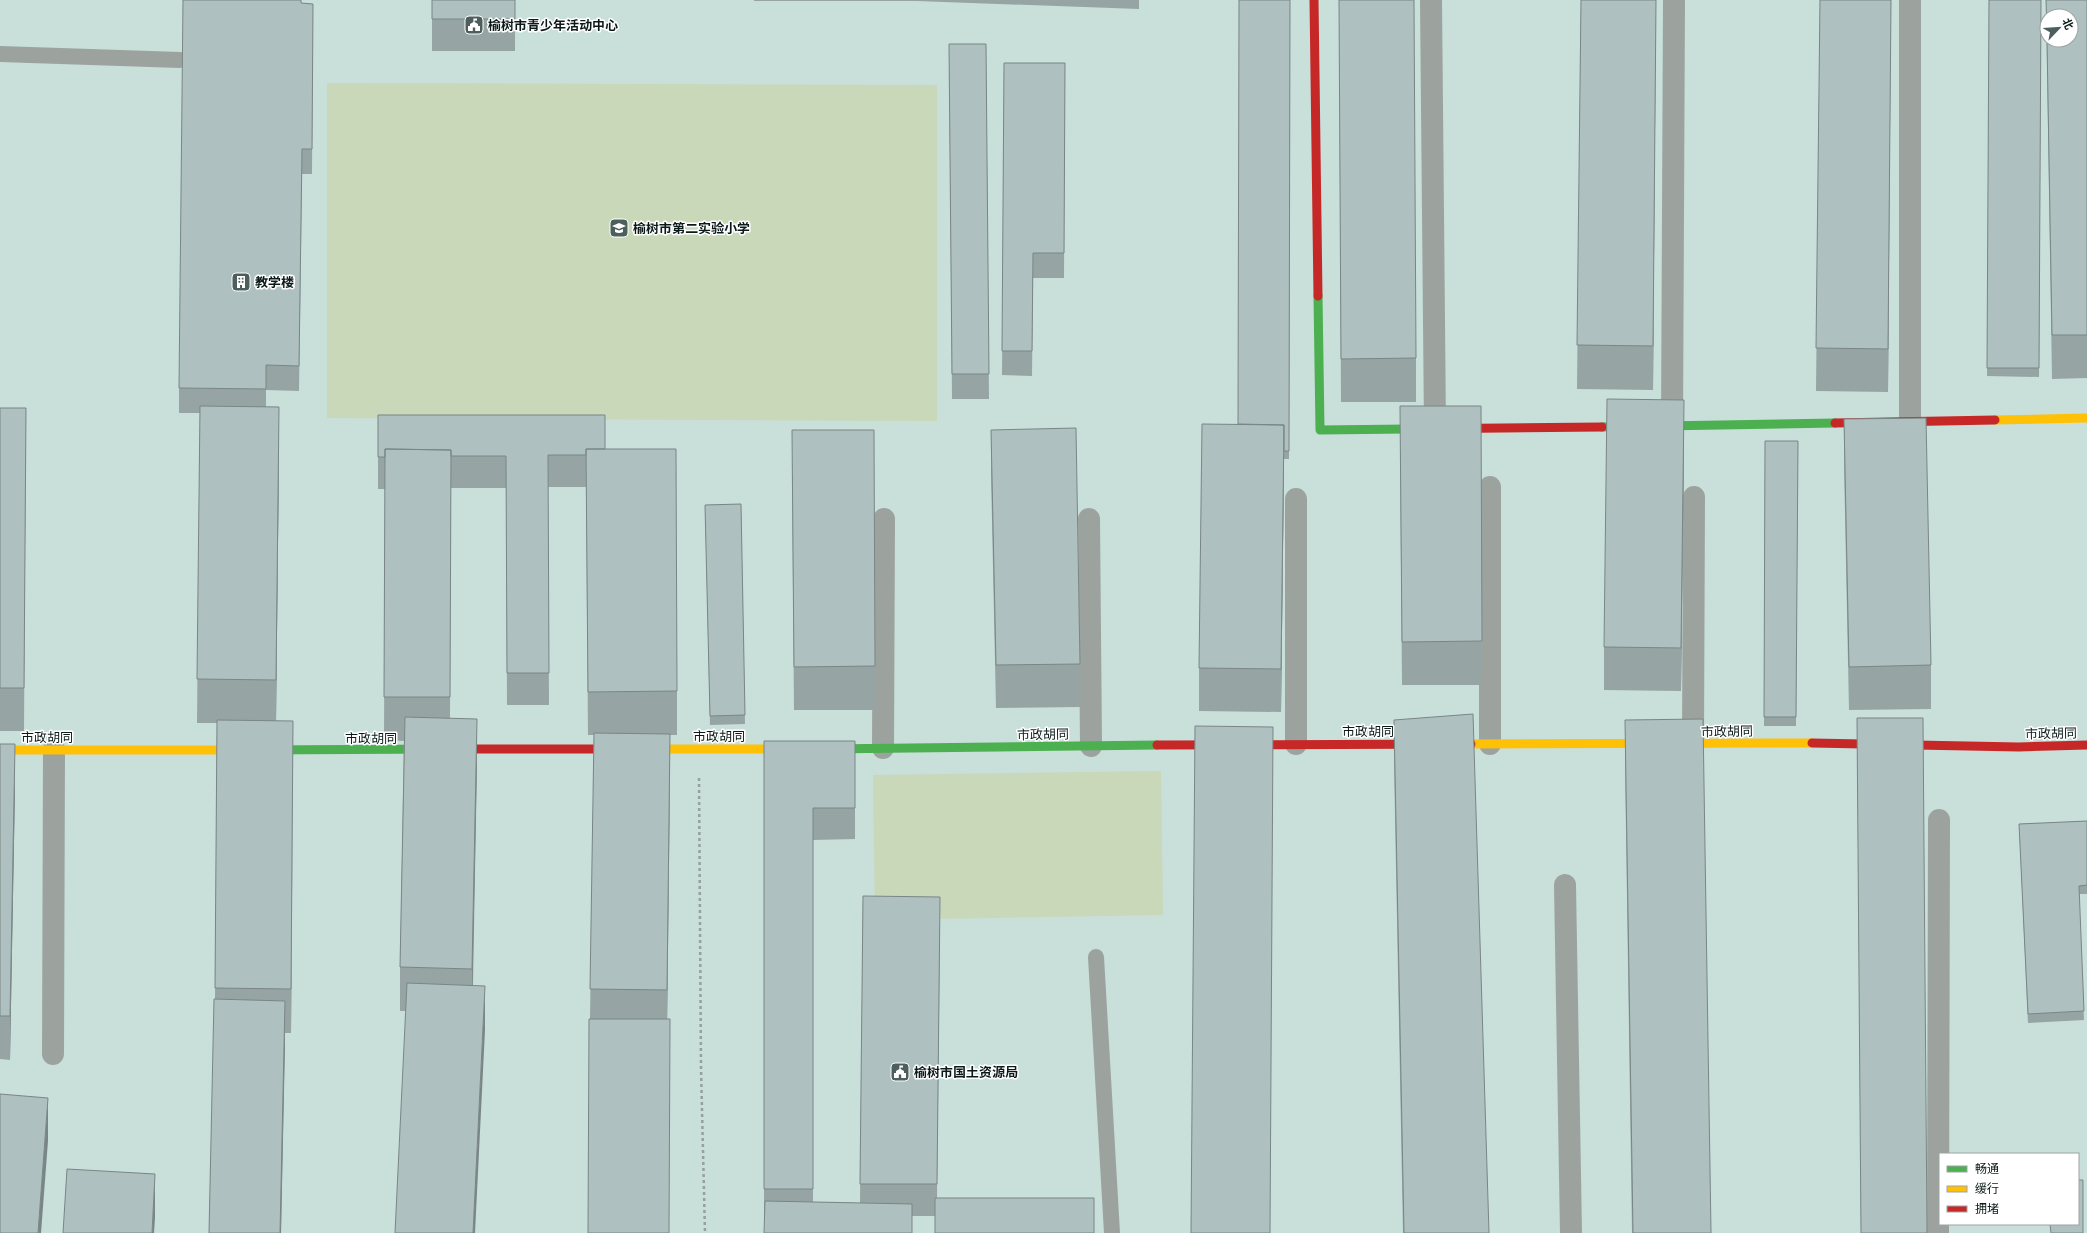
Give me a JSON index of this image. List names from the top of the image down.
{
  "streets": {
    "street": ["市政胡同"]
  },
  "places": {
    "public building": ["榆树市青少年活动中心", "榆树市国土资源局"],
    "school or university": ["榆树市第二实验小学"],
    "building": ["教学楼"]
  },
  "legend": ["畅通", "缓行", "拥堵"],
  "north": "top right"
}
